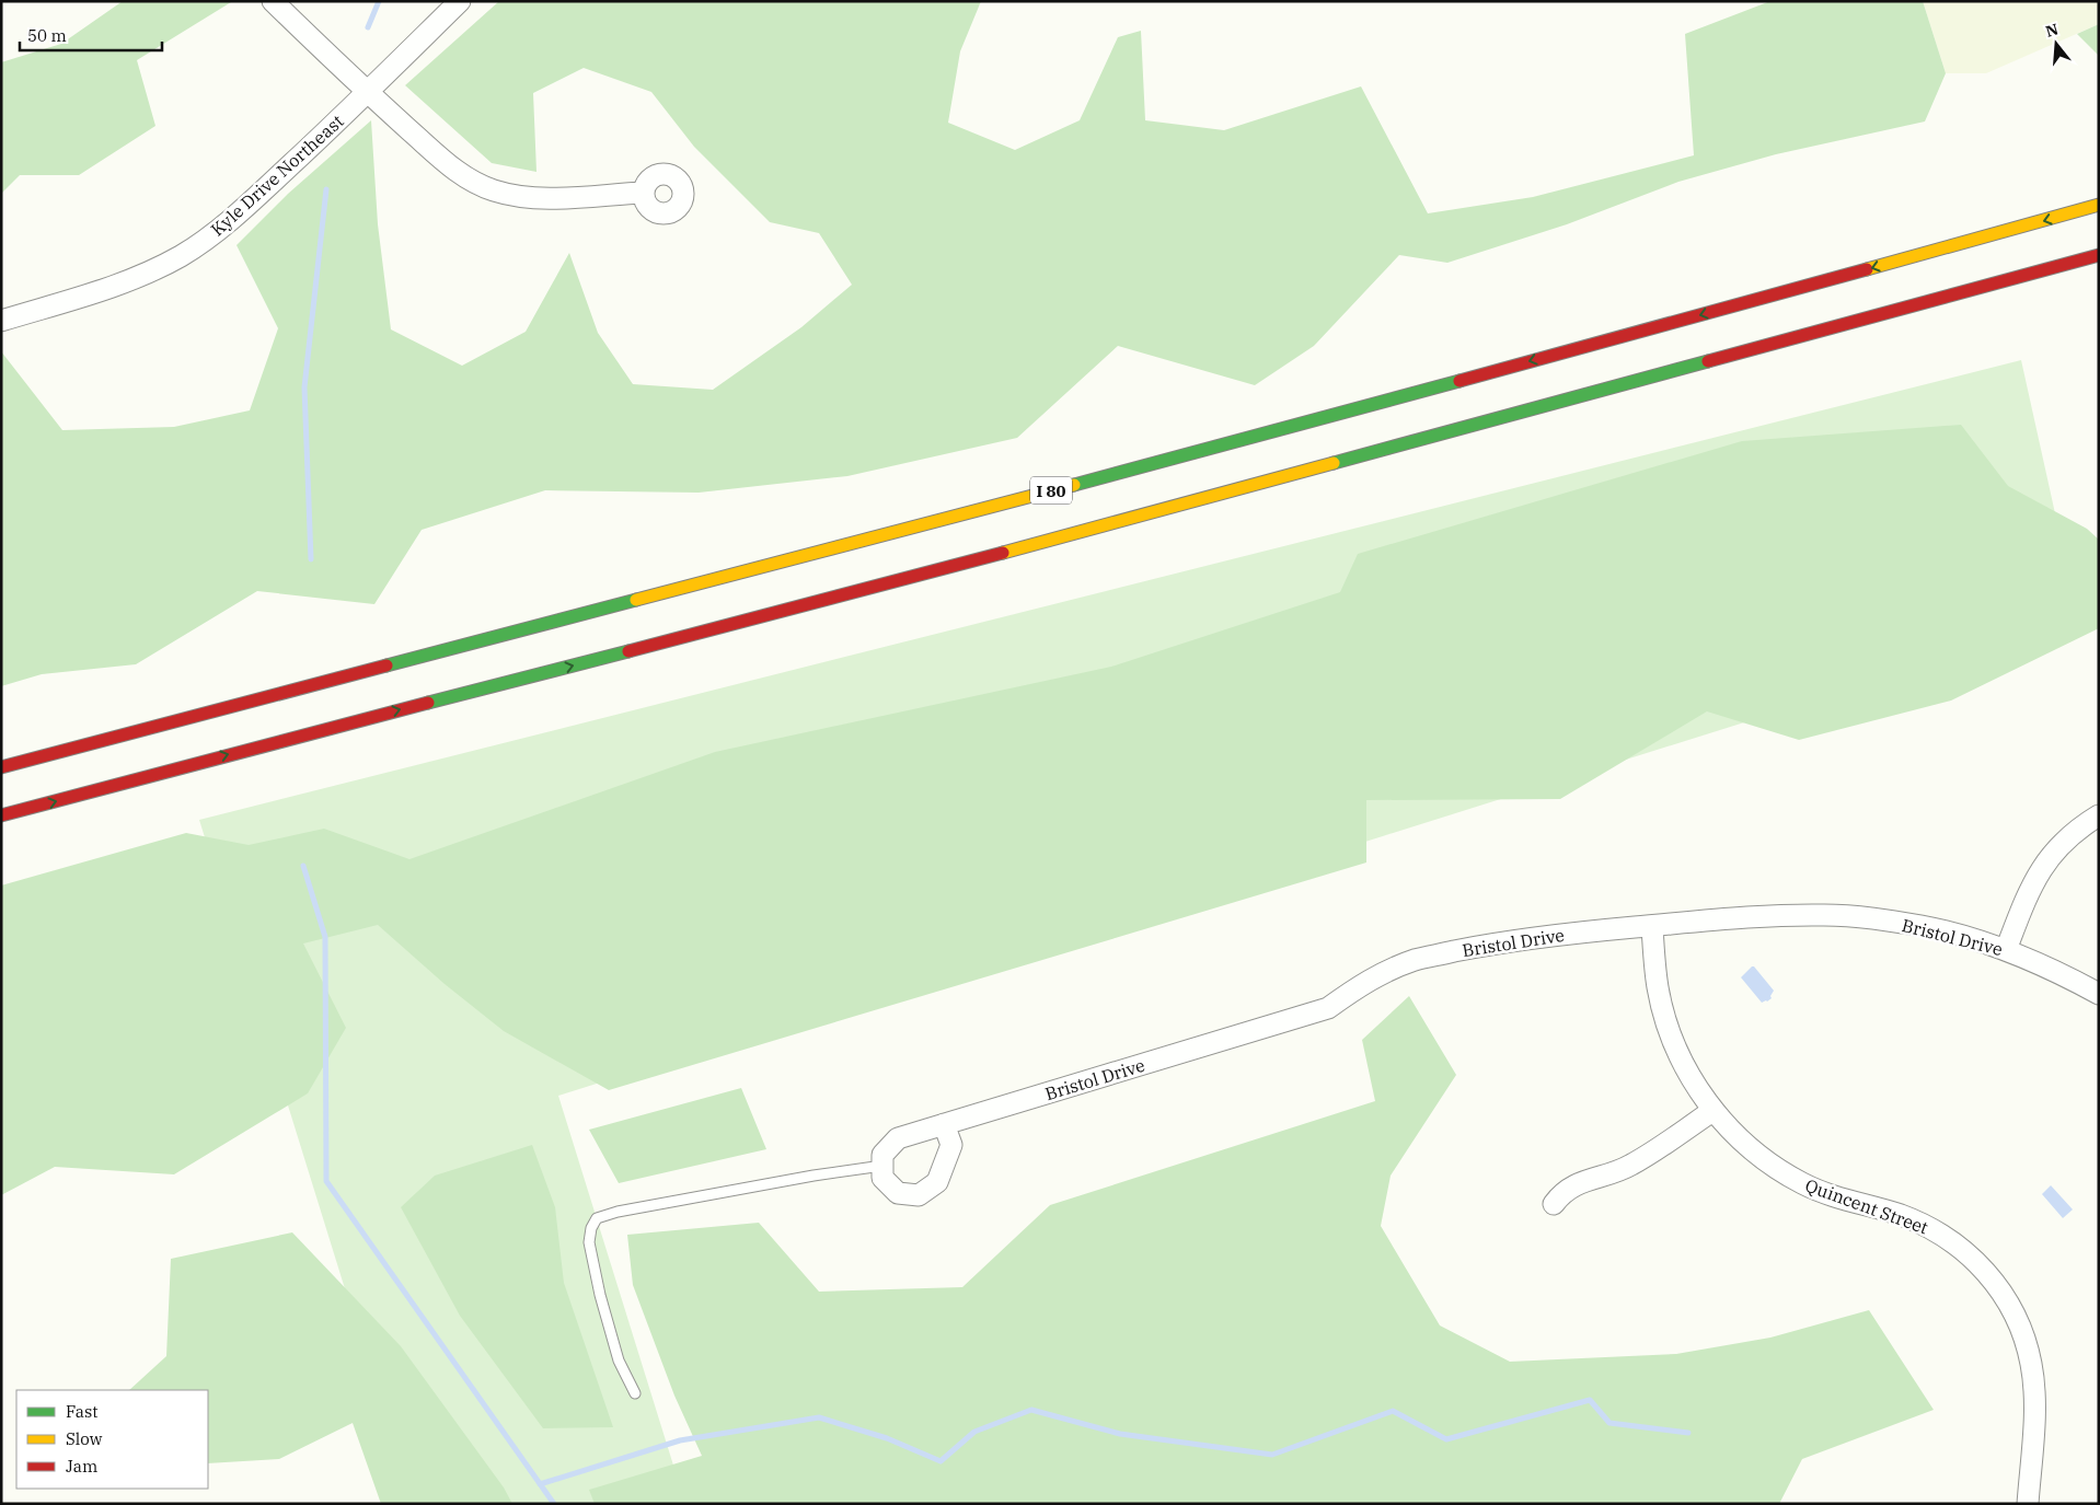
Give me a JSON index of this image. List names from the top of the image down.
{
  "streets": {
    "highway": ["I 80"],
    "street": ["Kyle Drive Northeast", "Bristol Drive", "Quincent Street"]
  },
  "crossings": [
    ["Bristol Drive", "Quincent Street"]
  ],
  "legend": ["Fast", "Slow", "Jam"],
  "scale_bar": "50 m",
  "north": "top"
}
